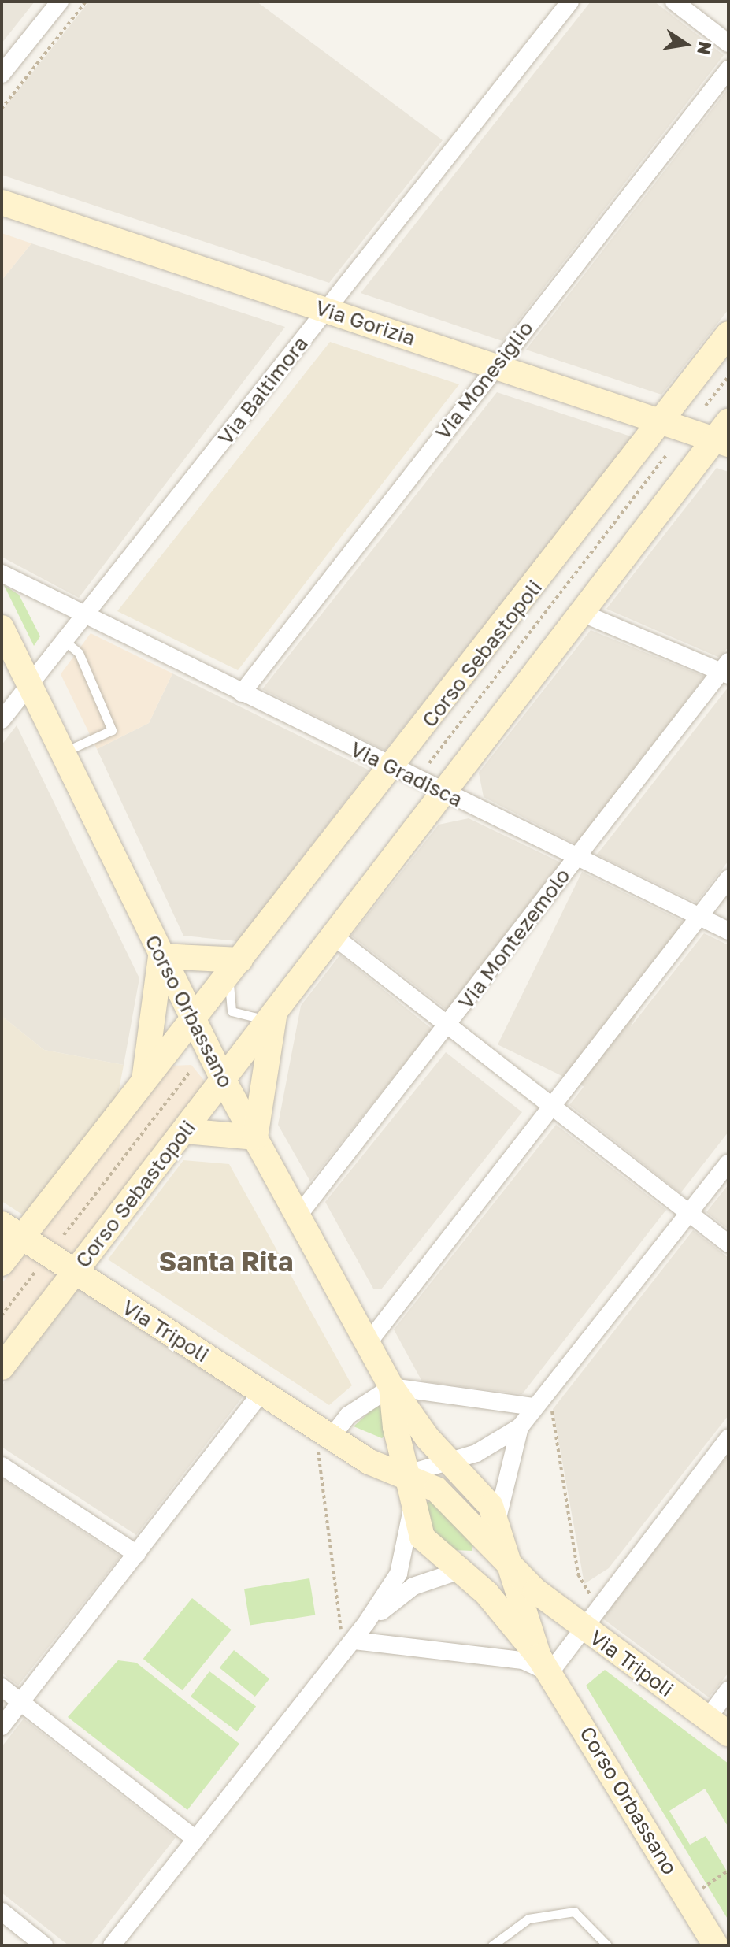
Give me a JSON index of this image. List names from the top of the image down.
{
  "streets": {
    "street": [
      "Via Gorizia",
      "Via Monesiglio",
      "Via Baltimora",
      "Corso Sebastopoli",
      "Via Gradisca",
      "Via Montezemolo",
      "Corso Orbassano",
      "Via Tripoli"
    ]
  },
  "crossings": [
    ["Via Gorizia", "Via Monesiglio"],
    ["Via Gorizia", "Via Baltimora"],
    ["Via Gorizia", "Corso Sebastopoli"],
    ["Via Monesiglio", "Via Gradisca"],
    ["Via Baltimora", "Via Gradisca"],
    ["Via Baltimora", "Corso Orbassano"],
    ["Corso Sebastopoli", "Via Gradisca"],
    ["Corso Sebastopoli", "Corso Orbassano"],
    ["Corso Sebastopoli", "Via Tripoli"],
    ["Via Gradisca", "Via Montezemolo"],
    ["Via Montezemolo", "Corso Orbassano"]
  ],
  "districts": ["Santa Rita"],
  "north": "right"
}
